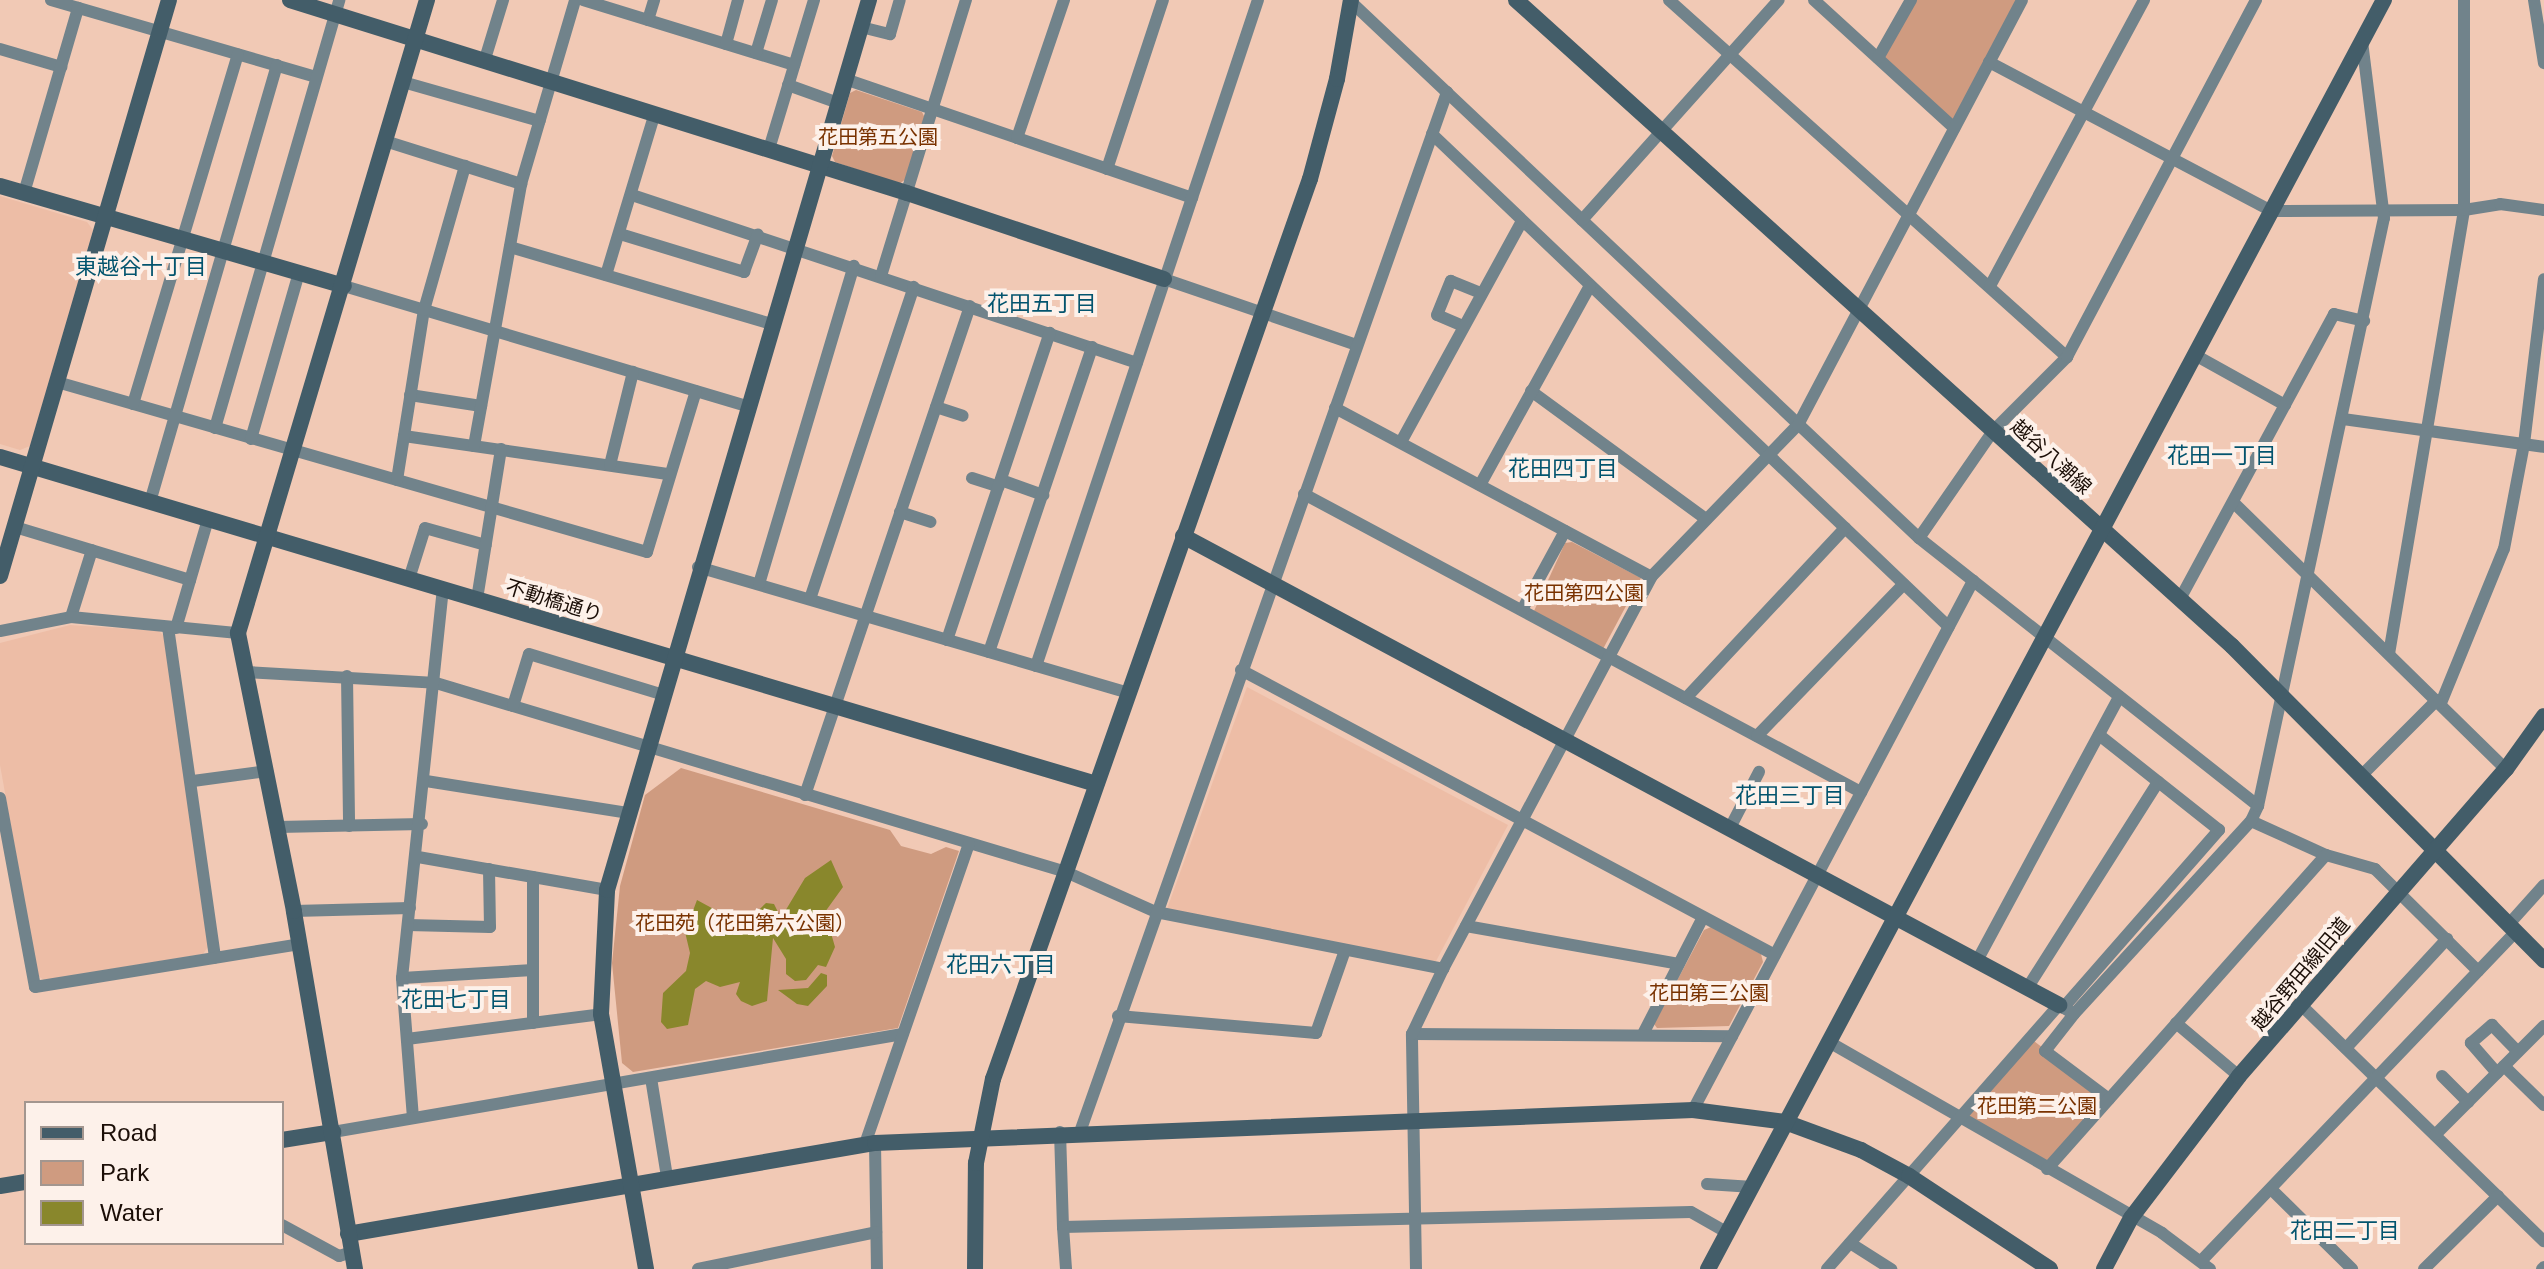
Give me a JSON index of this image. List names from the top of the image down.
{
  "streets": {
    "street": ["越谷八潮線", "不動橋通り", "越谷野田線旧道"]
  },
  "crossings": [
    ["越谷八潮線", "越谷野田線旧道"]
  ],
  "districts": [
    "東越谷十丁目",
    "花田五丁目",
    "花田一丁目",
    "花田四丁目",
    "花田三丁目",
    "花田六丁目",
    "花田七丁目",
    "花田二丁目"
  ],
  "parks": [
    "花田第五公園",
    "花田第四公園",
    "花田苑（花田第六公園）",
    "花田第三公園",
    "花田第二公園"
  ],
  "legend": ["Road", "Park", "Water"]
}
